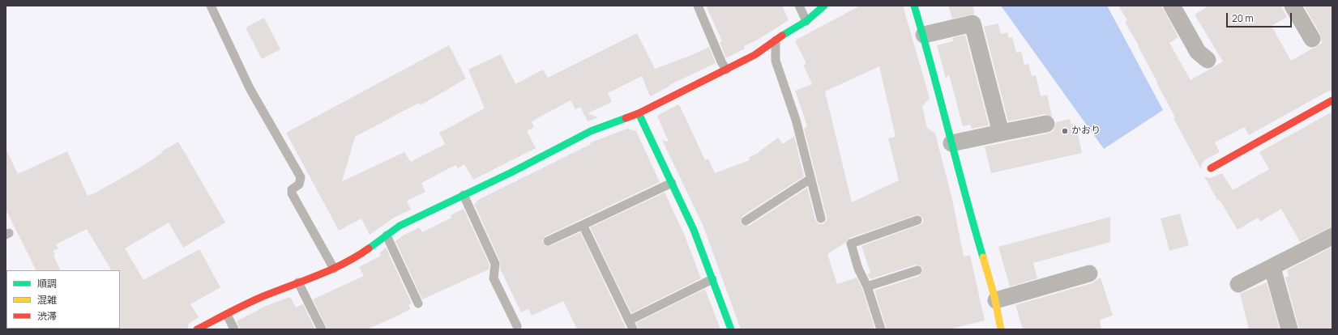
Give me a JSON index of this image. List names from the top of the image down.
{
  "places": ["かおり"],
  "legend": ["順調", "混雑", "渋滞"],
  "scale_bar": "20 m"
}
